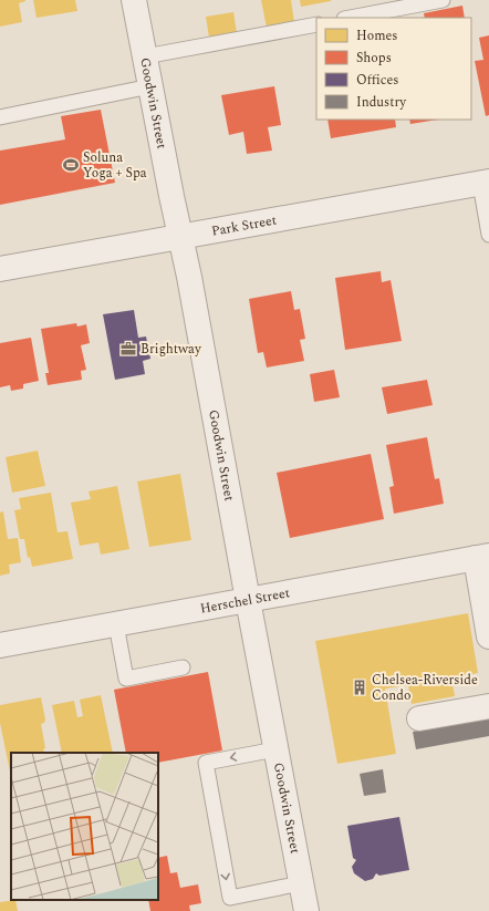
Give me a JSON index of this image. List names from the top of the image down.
{
  "streets": {
    "street": ["Goodwin Street", "Park Street", "Herschel Street"]
  },
  "crossings": [
    ["Goodwin Street", "Park Street"],
    ["Goodwin Street", "Herschel Street"]
  ],
  "places": {
    "sports": ["Soluna Yoga + Spa"],
    "office": ["Brightway"],
    "building": ["Chelsea-Riverside Condo"]
  },
  "legend": [
    "Homes",
    "Shops",
    "Offices",
    "Industry"
  ]
}
